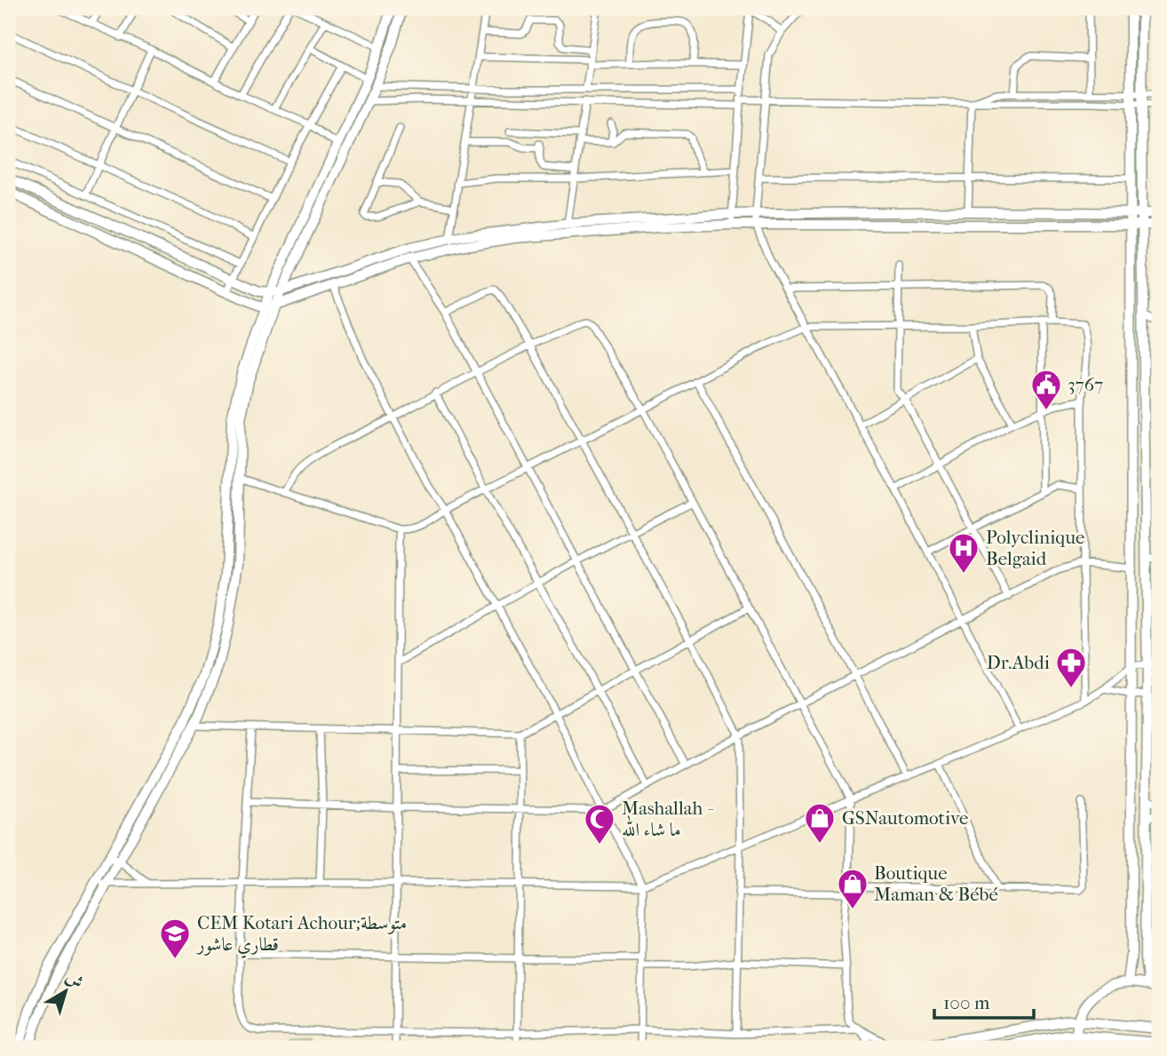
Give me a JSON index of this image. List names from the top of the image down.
{
  "places": {
    "public building": ["3767"],
    "hospital": ["Polyclinique Belgaid"],
    "pharmacy": ["Dr.Abdi"],
    "shop": ["GSNautomotive", "Boutique Maman & Bébé"],
    "mosque": ["Mashallah - ما شاء الله"],
    "school or university": ["CEM Kotari Achour;متوسطة قطاري عاشور"]
  },
  "scale_bar": "100 m",
  "north": "top right"
}
